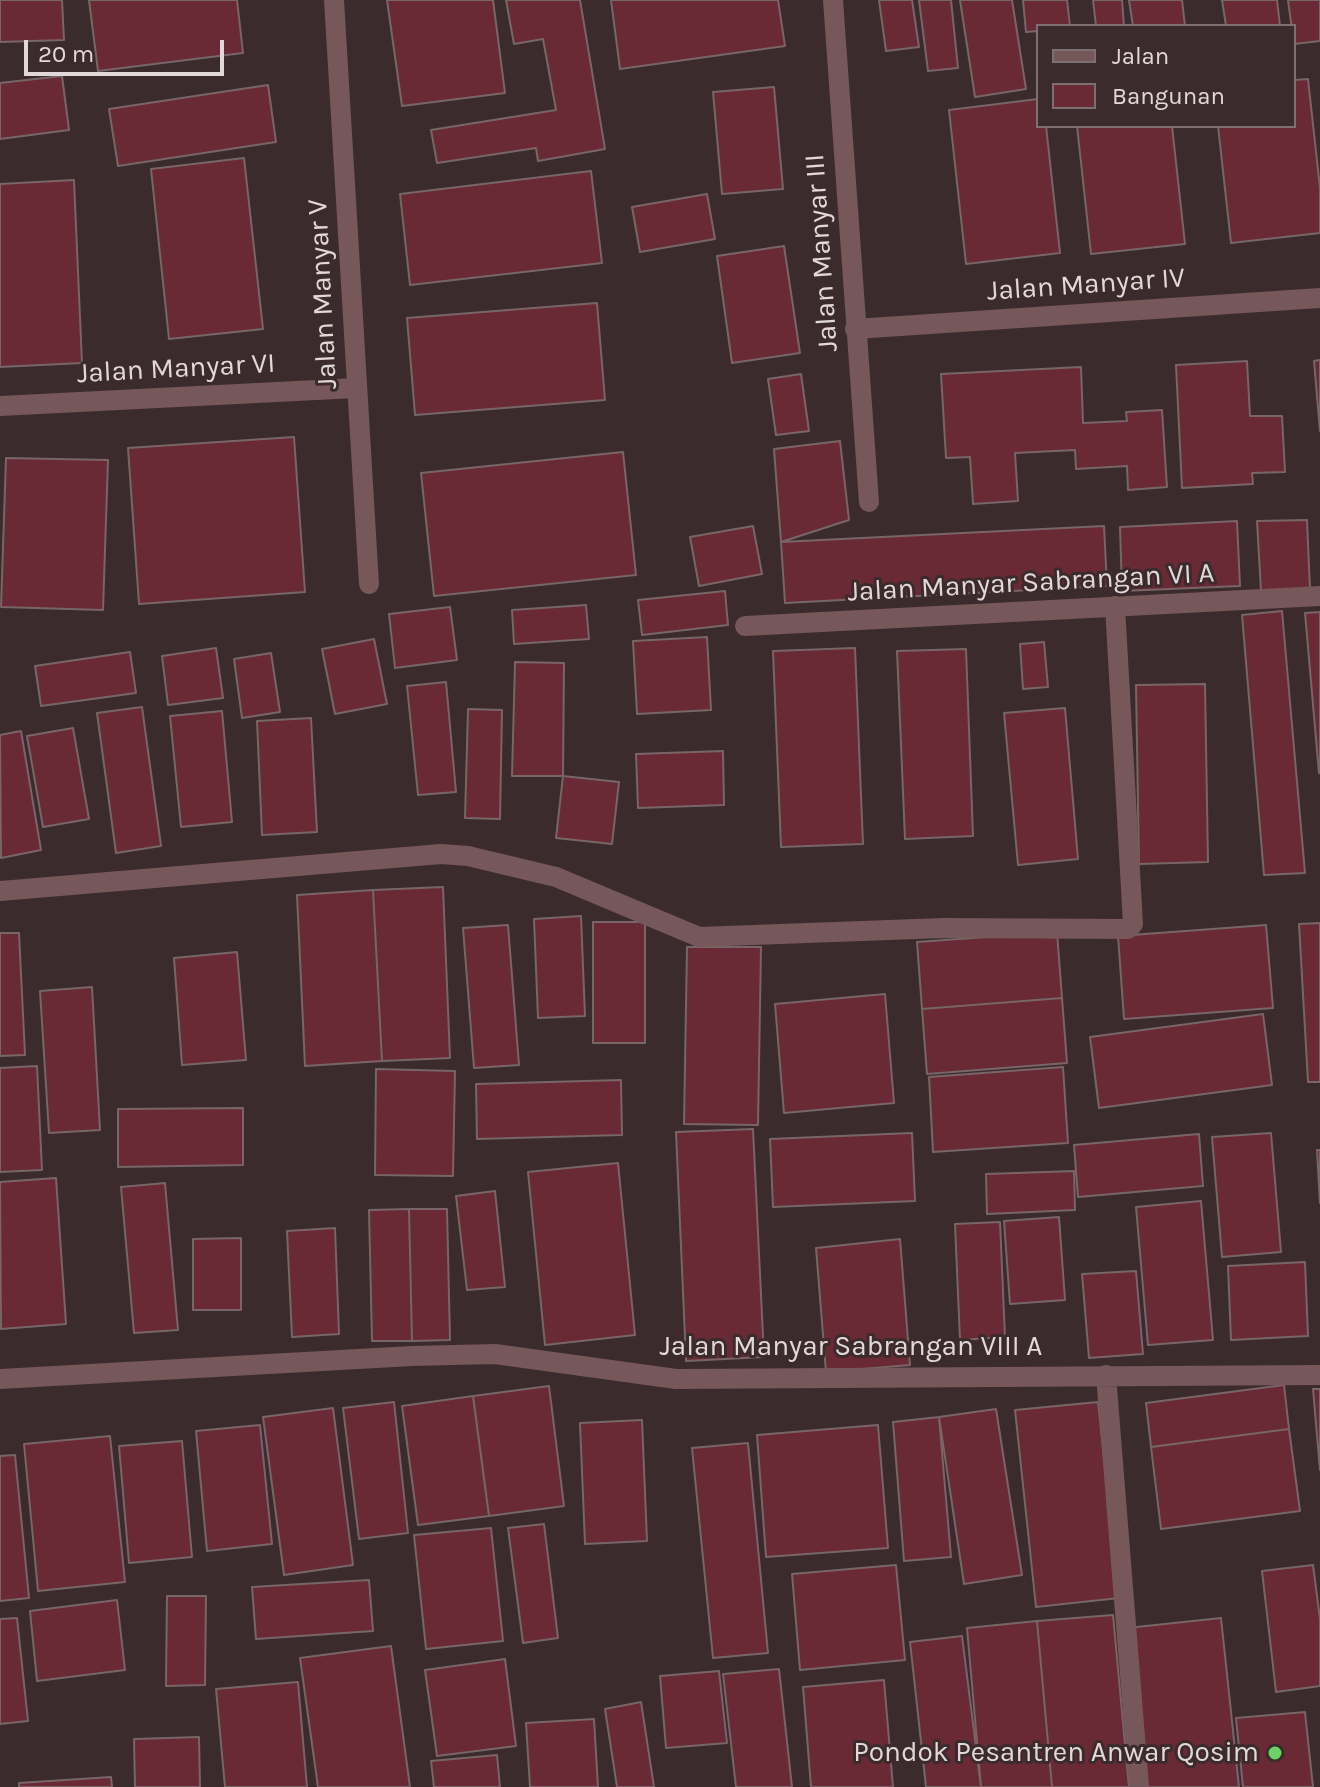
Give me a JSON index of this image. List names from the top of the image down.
{
  "streets": {
    "street": [
      "Jalan Manyar III",
      "Jalan Manyar IV",
      "Jalan Manyar V",
      "Jalan Manyar VI",
      "Jalan Manyar Sabrangan VI A",
      "Jalan Manyar Sabrangan VIII A"
    ]
  },
  "crossings": [
    ["Jalan Manyar III", "Jalan Manyar IV"],
    ["Jalan Manyar V", "Jalan Manyar VI"]
  ],
  "places": ["Pondok Pesantren Anwar Qosim"],
  "legend": ["Jalan", "Bangunan"],
  "scale_bar": "20 m"
}
